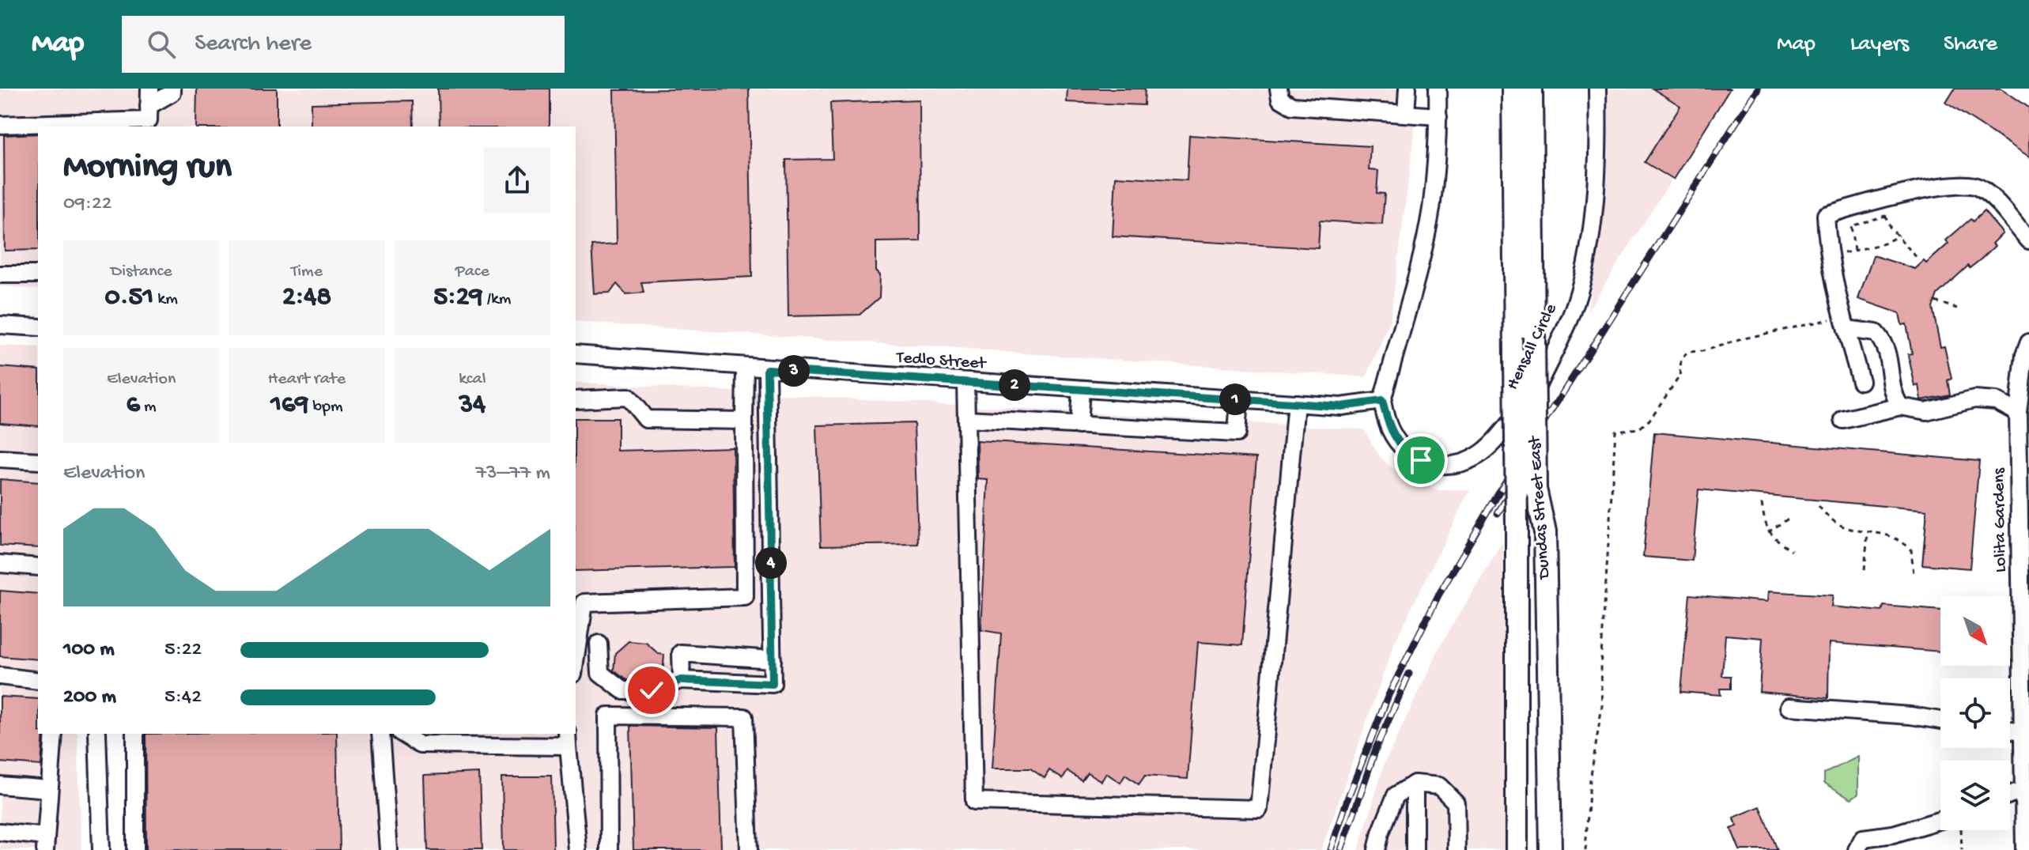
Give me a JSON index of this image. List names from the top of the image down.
{
  "streets": {
    "main road": ["Dundas Street East"],
    "street": ["Hensall Circle", "Tedlo Street", "Lolita Gardens"]
  },
  "crossings": [
    ["Hensall Circle", "Tedlo Street"]
  ],
  "north": "bottom right",
  "page": {
    "header": "Map",
    "search": "Search here",
    "nav": ["Map", "Layers", "Share"],
    "heading": ["Morning run", "09:22"],
    "stats": [
      ["Distance", "0.51 km"],
      ["Time", "2:48"],
      ["Pace", "5:29 /km"],
      ["Elevation", "6 m"],
      ["Heart rate", "169 bpm"],
      ["kcal", "34"]
    ],
    "pins": [
      "3",
      "2",
      "1",
      "4"
    ],
    "chart": ["Elevation", "73–77 m"],
    "list": [
      {
        "name": "100 m",
        "note": "5:22"
      },
      {
        "name": "200 m",
        "note": "5:42"
      }
    ]
  }
}
